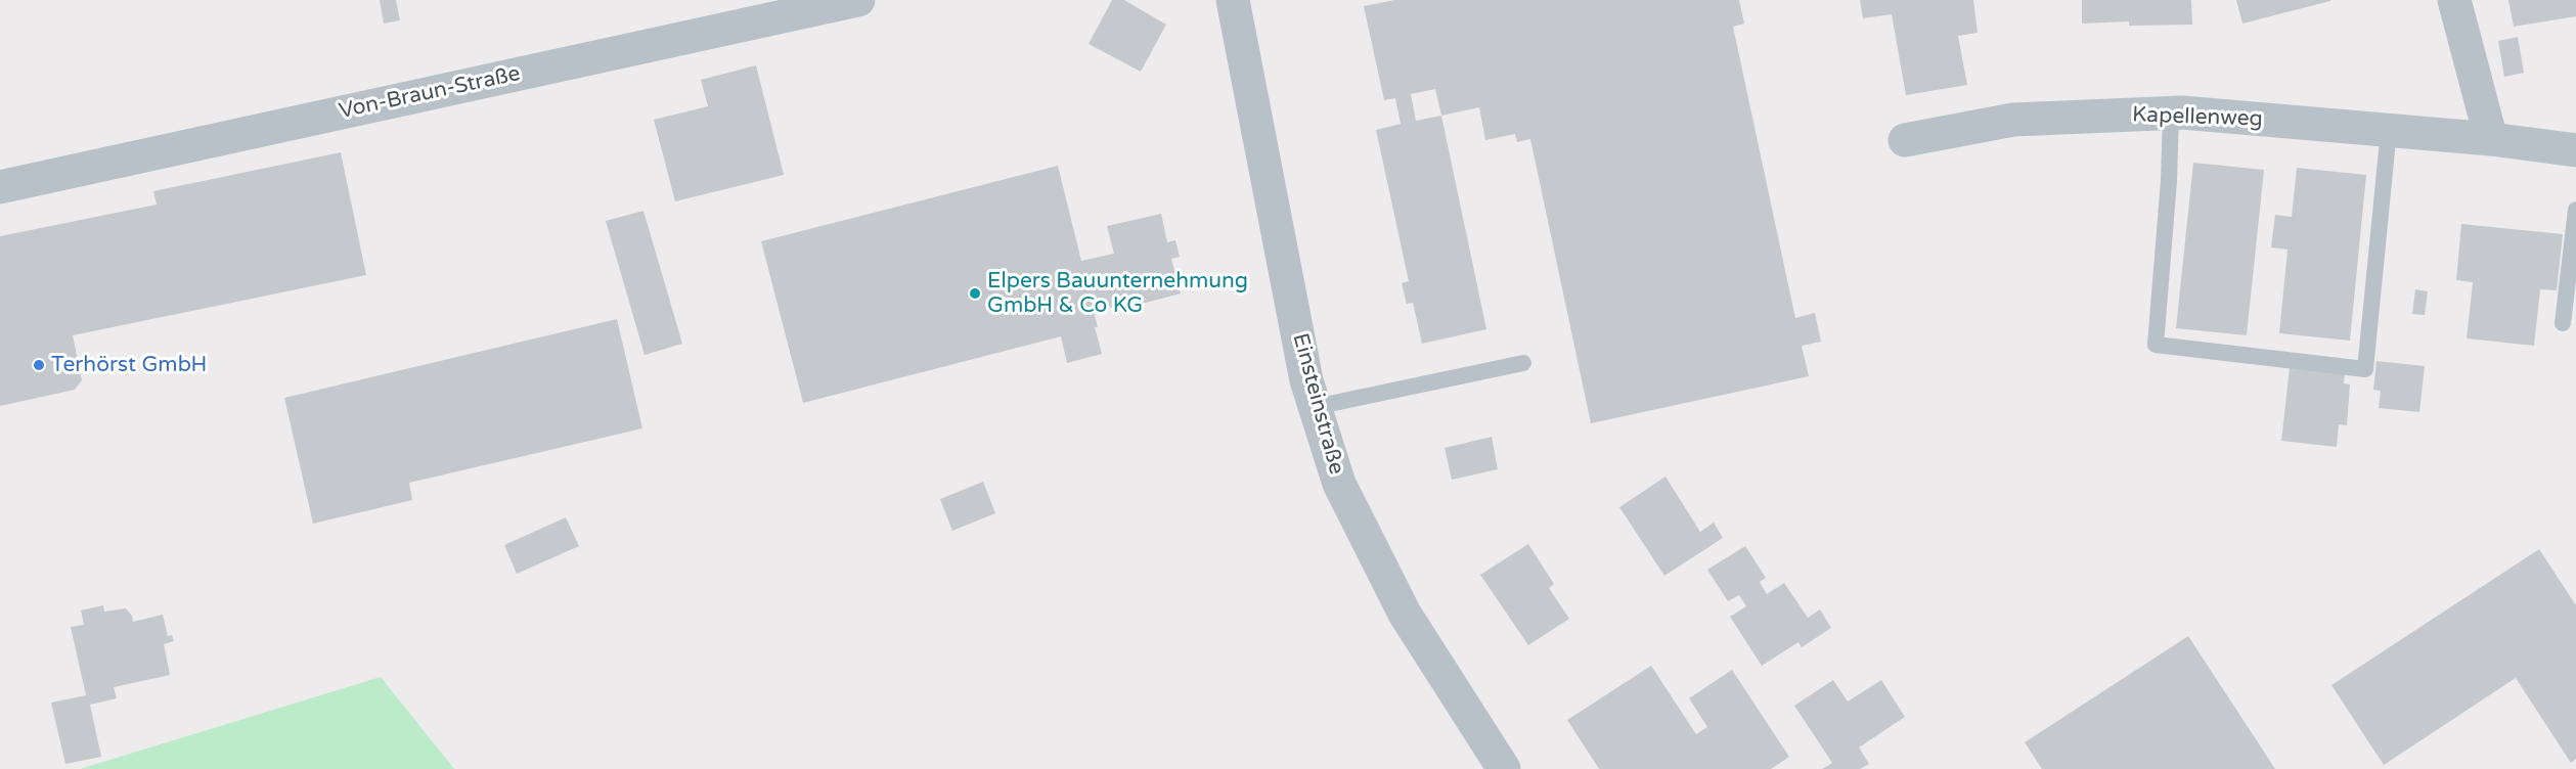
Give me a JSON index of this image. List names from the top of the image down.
{
  "streets": {
    "street": ["Von-Braun-Straße", "Kapellenweg", "Einsteinstraße"]
  },
  "places": ["Elpers Bauunternehmung GmbH & Co KG", "Terhörst GmbH"]
}
